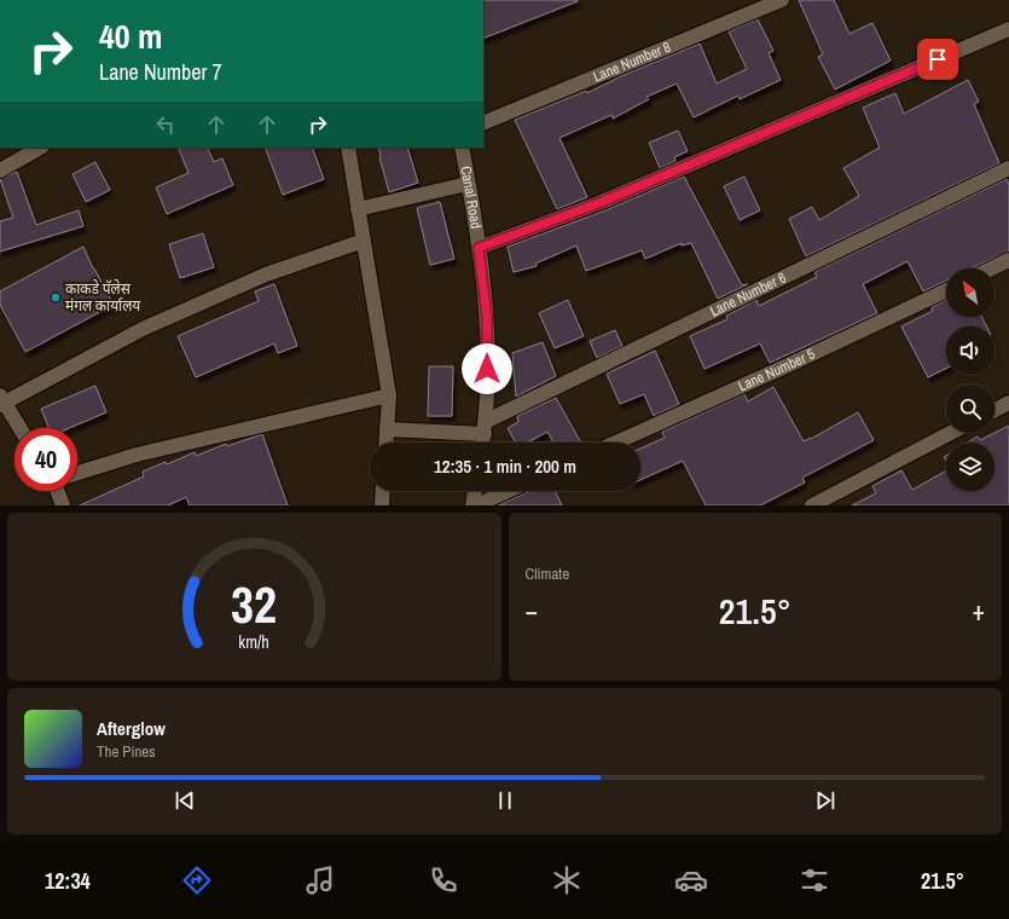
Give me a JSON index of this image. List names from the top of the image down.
{
  "streets": {
    "street": [
      "Lane Number 8",
      "Canal Road",
      "Lane Number 6",
      "Lane Number 5"
    ]
  },
  "crossings": [
    ["Canal Road", "Lane Number 6"]
  ],
  "places": ["काकडे पॅलेस मंगल कार्यालय"],
  "north": "top left",
  "page": {
    "turn": ["40 m", "Lane Number 7"],
    "limit": "40",
    "trip": "12:35 · 1 min · 200 m",
    "tile": "Climate",
    "heat": ["−", "21.5°", "+"],
    "song": ["Afterglow", "The Pines"],
    "tabs": ["12:34", "21.5°"],
    "gauge": ["32", "km/h"]
  }
}
